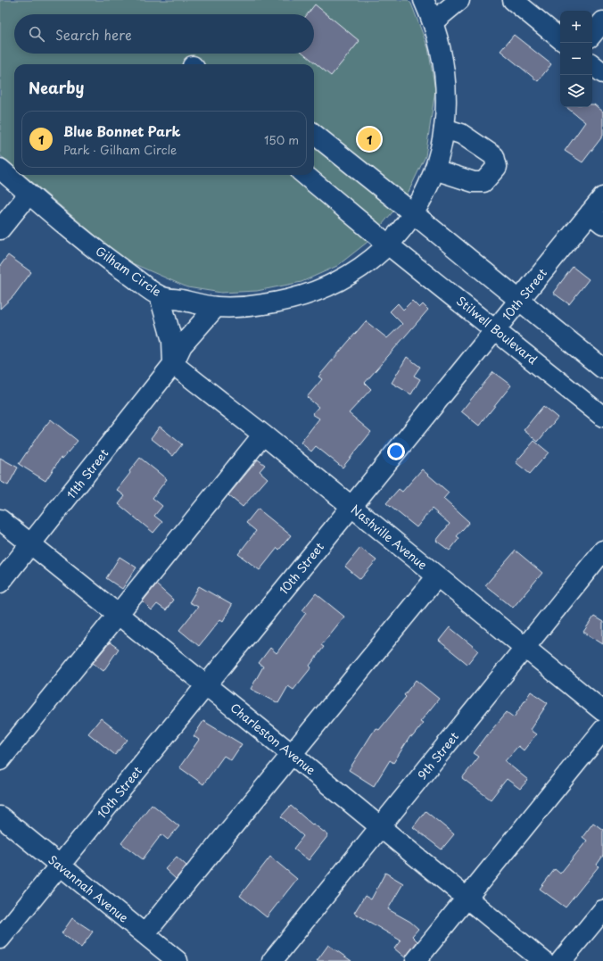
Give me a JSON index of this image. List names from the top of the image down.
{
  "streets": {
    "street": [
      "Gilham Circle",
      "10th Street",
      "Stilwell Boulevard",
      "11th Street",
      "Nashville Avenue",
      "Charleston Avenue",
      "9th Street",
      "Savannah Avenue"
    ]
  },
  "crossings": [
    ["Gilham Circle", "Stilwell Boulevard"],
    ["Gilham Circle", "11th Street"],
    ["10th Street", "Stilwell Boulevard"],
    ["10th Street", "Nashville Avenue"],
    ["10th Street", "Charleston Avenue"],
    ["10th Street", "Savannah Avenue"],
    ["11th Street", "Nashville Avenue"],
    ["11th Street", "Charleston Avenue"],
    ["Nashville Avenue", "9th Street"],
    ["Charleston Avenue", "9th Street"]
  ],
  "page": {
    "map_buttons": ["+", "−"],
    "search": "Search here",
    "heading": "Nearby",
    "list": [
      {
        "mark": "1",
        "name": "Blue Bonnet Park",
        "note": "Park · Gilham Circle",
        "value": "150 m"
      }
    ],
    "pins": "1"
  }
}
